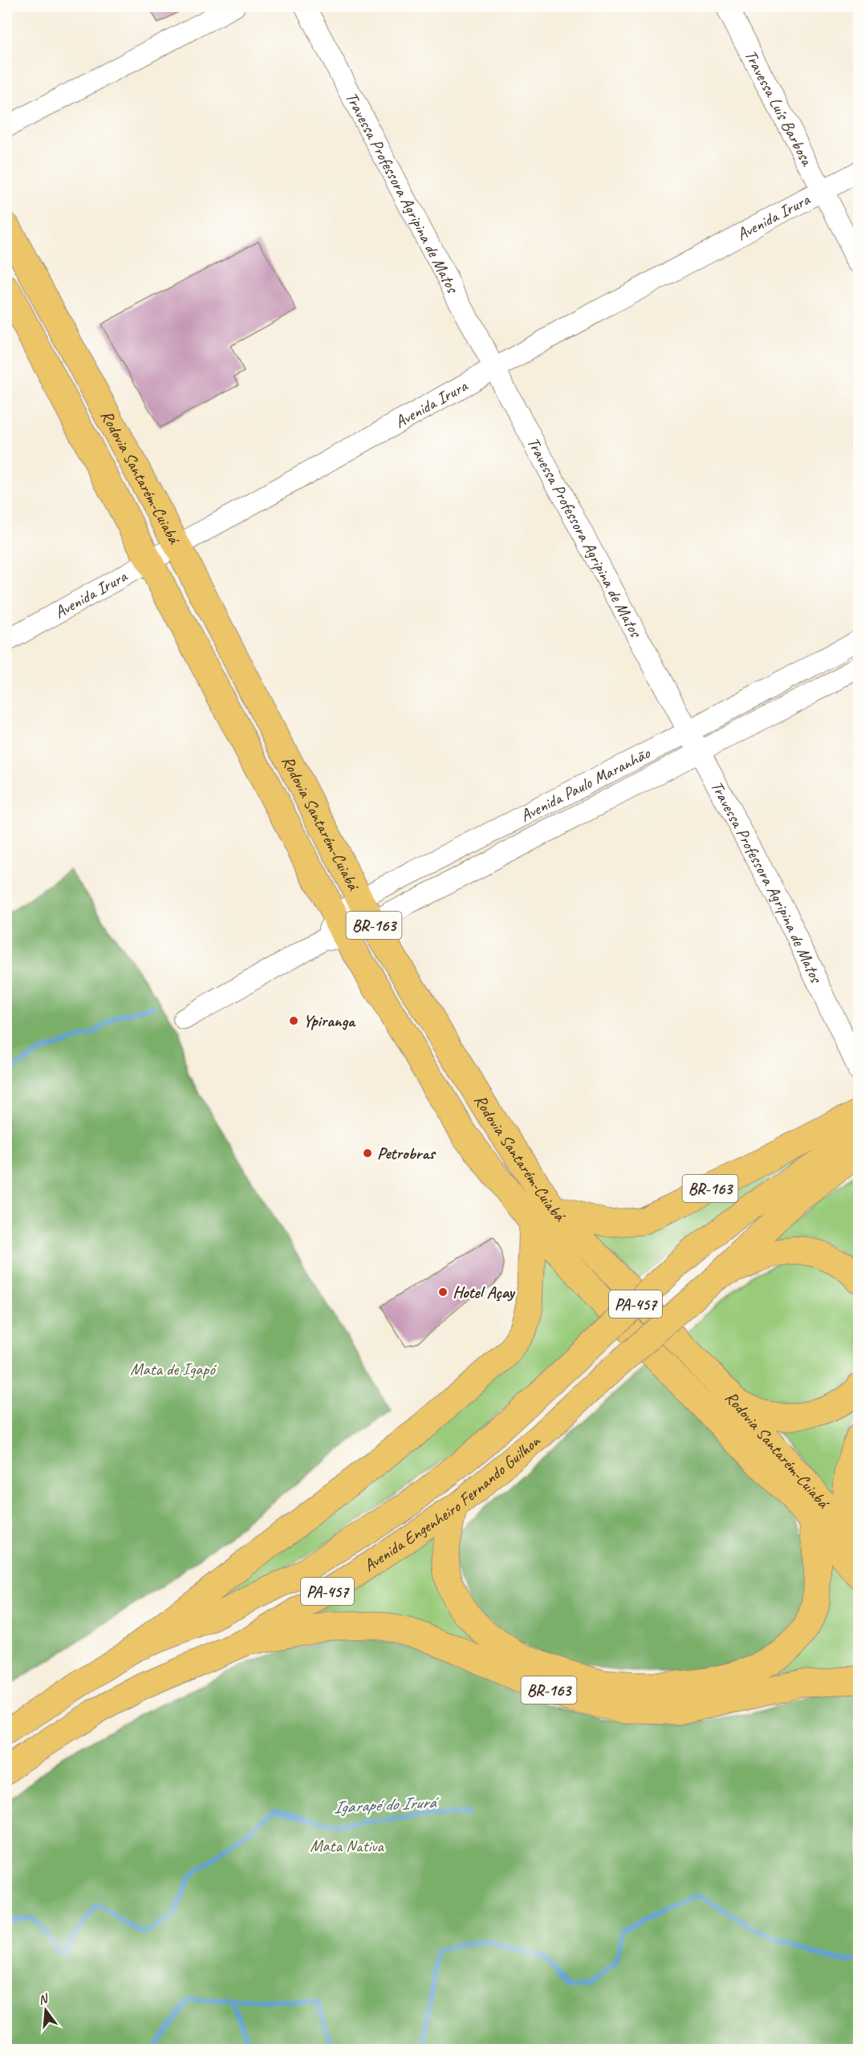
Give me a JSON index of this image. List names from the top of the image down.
{
  "streets": {
    "highway": ["Rodovia Santarém-Cuiabá", "BR-163"],
    "main road": ["PA-457", "Avenida Engenheiro Fernando Guilhon"],
    "street": [
      "Travessa Luís Barbosa",
      "Travessa Professora Agripina de Matos",
      "Avenida Irura",
      "Avenida Paulo Maranhão"
    ]
  },
  "crossings": [
    ["Travessa Luís Barbosa", "Avenida Irura"],
    ["Travessa Professora Agripina de Matos", "Avenida Irura"],
    ["Travessa Professora Agripina de Matos", "Avenida Paulo Maranhão"],
    ["Avenida Irura", "Rodovia Santarém-Cuiabá"],
    ["Rodovia Santarém-Cuiabá", "Avenida Paulo Maranhão"],
    ["Rodovia Santarém-Cuiabá", "BR-163"],
    ["BR-163", "Avenida Engenheiro Fernando Guilhon"]
  ],
  "water": ["Igarapé do Irurá"],
  "parks": ["Mata de Igapó", "Mata Nativa"],
  "places": ["Ypiranga", "Petrobras", "Hotel Açay"],
  "north": "top"
}
